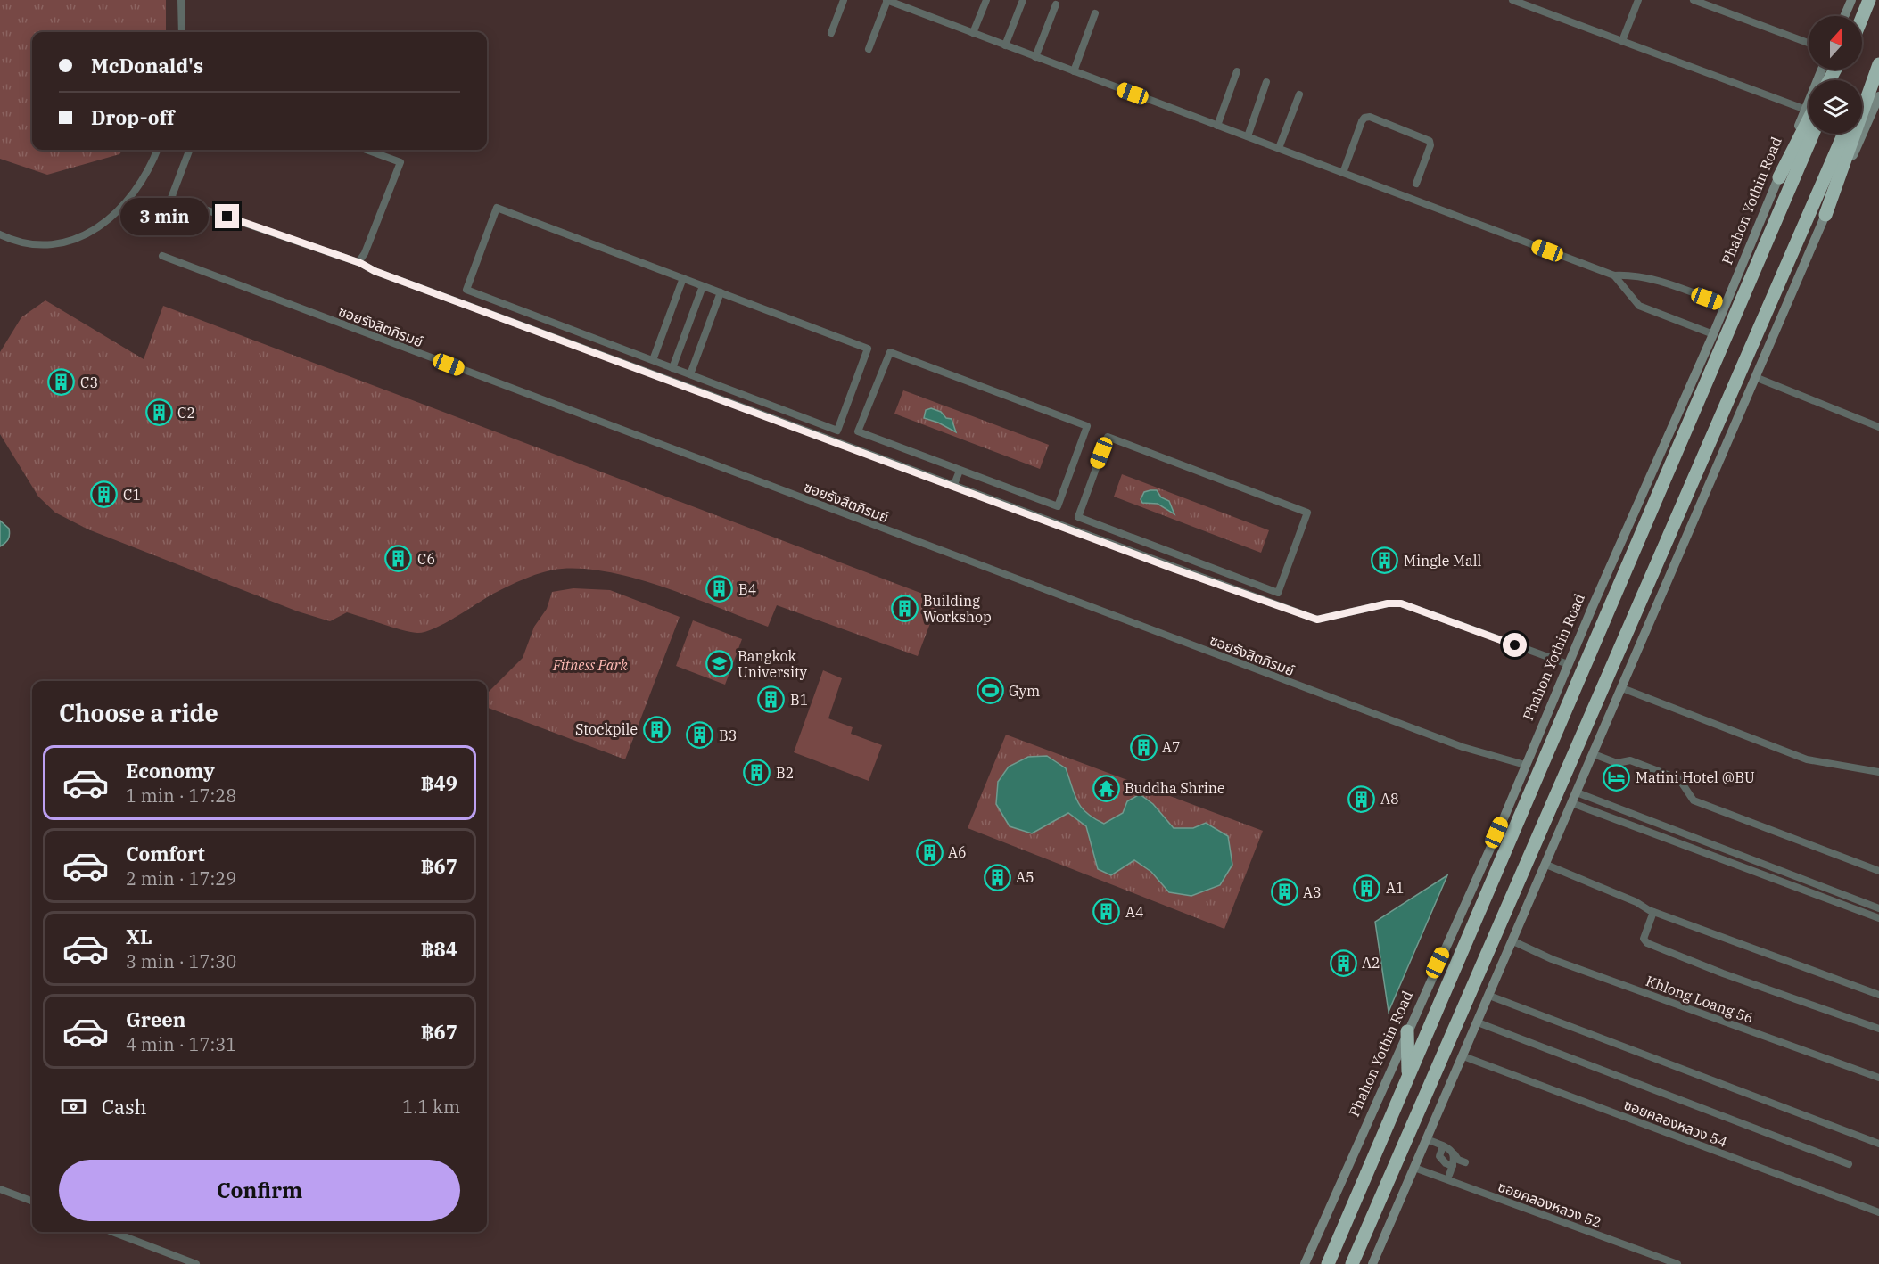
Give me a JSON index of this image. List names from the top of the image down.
{
  "streets": {
    "highway": ["Phahon Yothin Road"],
    "street": [
      "ซอยรังสิตภิรมย์",
      "Khlong Loang 56",
      "ซอยคลองหลวง 54",
      "ซอยคลองหลวง 52"
    ]
  },
  "crossings": [
    ["Phahon Yothin Road", "ซอยรังสิตภิรมย์"]
  ],
  "parks": ["Fitness Park"],
  "places": {
    "building": [
      "C3",
      "C2",
      "C1",
      "C6",
      "Mingle Mall",
      "B4",
      "Building Workshop",
      "B1",
      "Stockpile",
      "B3",
      "A7",
      "B2",
      "A8",
      "A6",
      "A5",
      "A1",
      "A3",
      "A4",
      "A2"
    ],
    "school or university": ["Bangkok University"],
    "sports": ["Gym"],
    "hotel": ["Matini Hotel @BU"],
    "temple": ["Buddha Shrine"]
  },
  "north": "top",
  "page": {
    "banner": ["McDonald's", "Drop-off"],
    "bubble": "3 min",
    "heading": "Choose a ride",
    "list": [
      {
        "name": "Economy",
        "note": "1 min · 17:28",
        "value": "฿49"
      },
      {
        "name": "Comfort",
        "note": "2 min · 17:29",
        "value": "฿67"
      },
      {
        "name": "XL",
        "note": "3 min · 17:30",
        "value": "฿84"
      },
      {
        "name": "Green",
        "note": "4 min · 17:31",
        "value": "฿67"
      }
    ],
    "pay": ["Cash", "1.1 km"],
    "buttons": "Confirm"
  }
}
